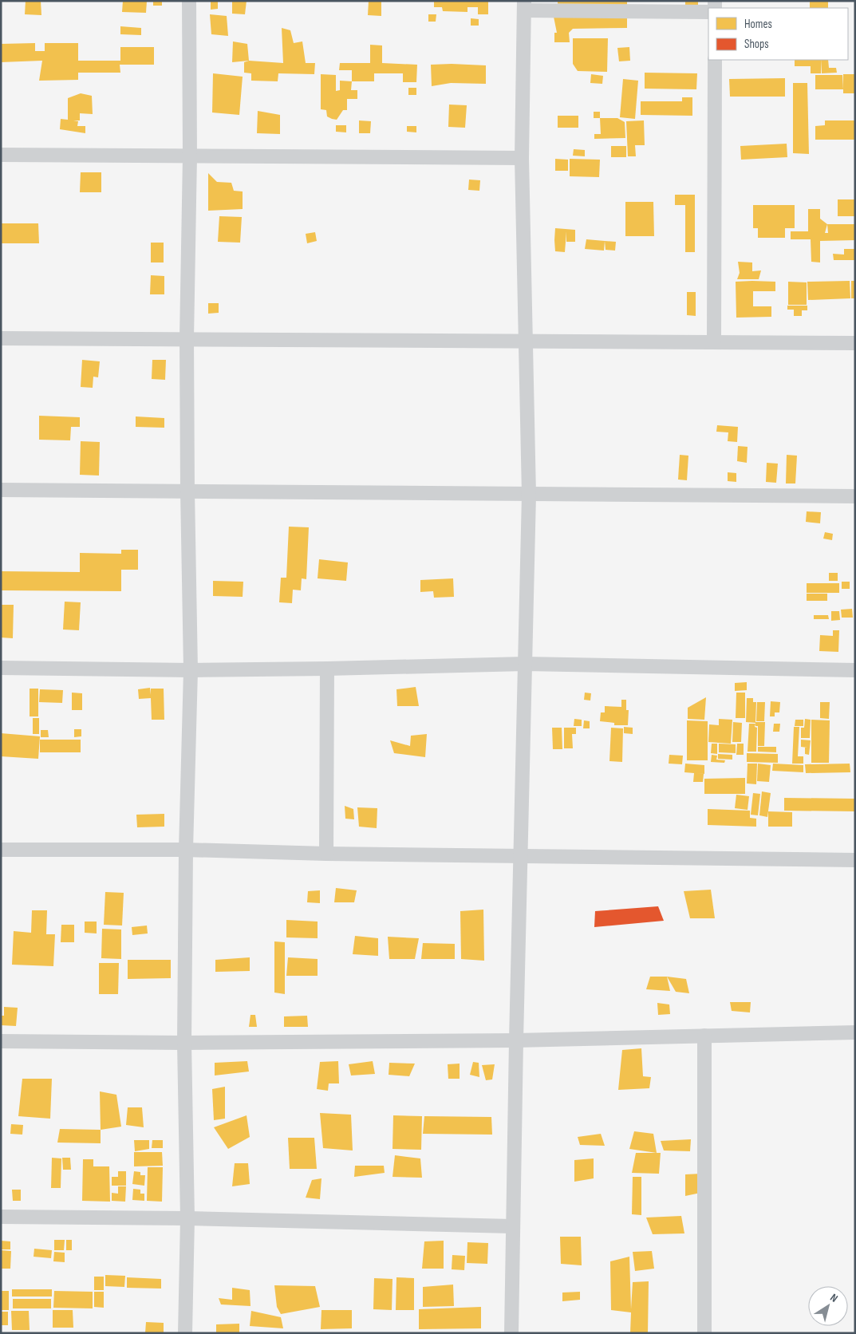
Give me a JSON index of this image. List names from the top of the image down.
{
  "legend": ["Homes", "Shops"],
  "north": "top right"
}
